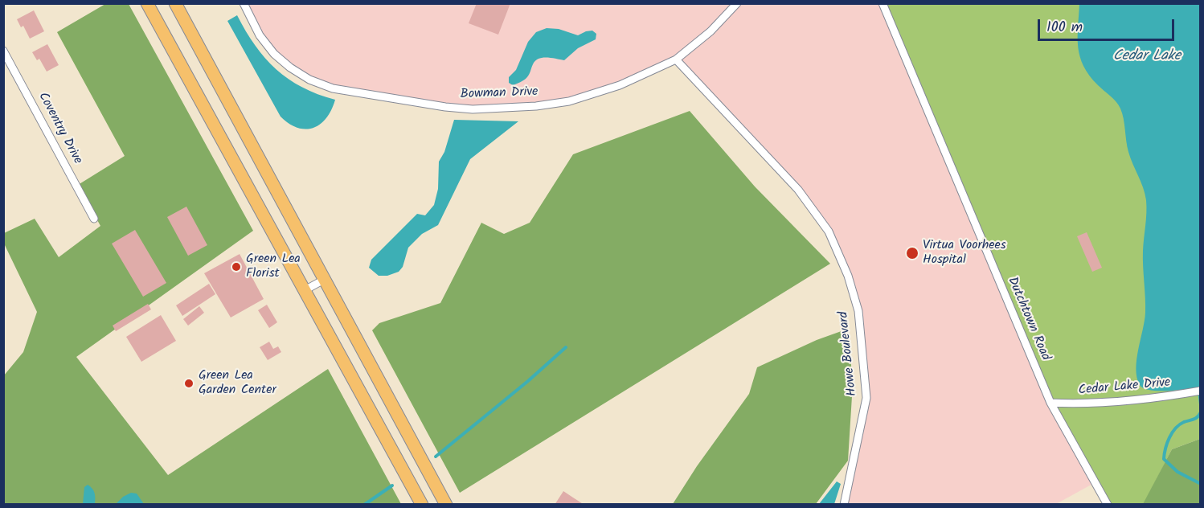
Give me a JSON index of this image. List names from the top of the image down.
{
  "streets": {
    "street": [
      "Bowman Drive",
      "Coventry Drive",
      "Dutchtown Road",
      "Howe Boulevard",
      "Cedar Lake Drive"
    ]
  },
  "crossings": [
    ["Bowman Drive", "Howe Boulevard"],
    ["Dutchtown Road", "Cedar Lake Drive"]
  ],
  "water": ["Cedar Lake"],
  "places": ["Virtua Voorhees Hospital", "Green Lea Florist", "Green Lea Garden Center"],
  "scale_bar": "100 m"
}
